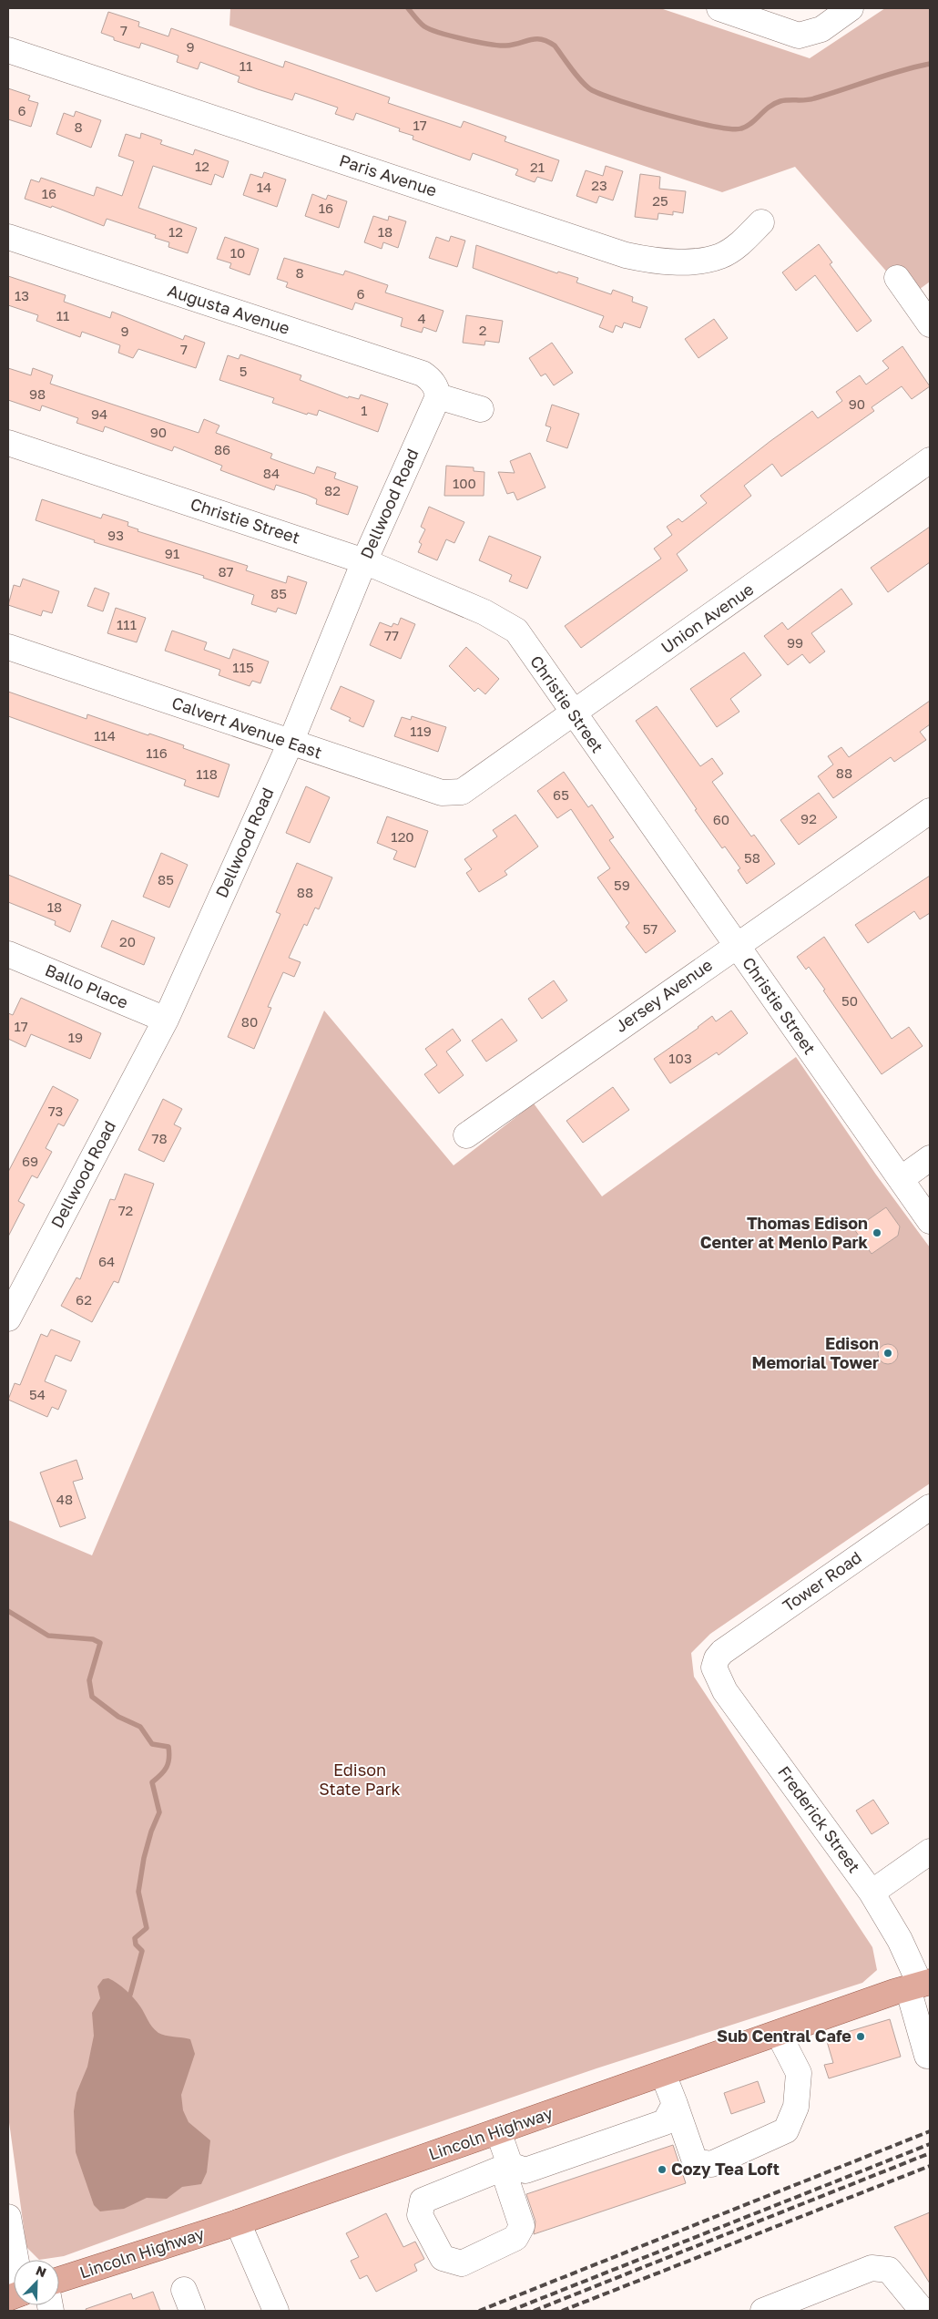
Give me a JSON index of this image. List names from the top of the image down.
{
  "streets": {
    "main road": ["Lincoln Highway"],
    "street": [
      "Paris Avenue",
      "Augusta Avenue",
      "Dellwood Road",
      "Christie Street",
      "Union Avenue",
      "Calvert Avenue East",
      "Ballo Place",
      "Jersey Avenue",
      "Tower Road",
      "Frederick Street"
    ]
  },
  "crossings": [
    ["Augusta Avenue", "Dellwood Road"],
    ["Dellwood Road", "Christie Street"],
    ["Dellwood Road", "Calvert Avenue East"],
    ["Dellwood Road", "Ballo Place"],
    ["Christie Street", "Union Avenue"],
    ["Christie Street", "Jersey Avenue"],
    ["Union Avenue", "Calvert Avenue East"],
    ["Tower Road", "Frederick Street"],
    ["Frederick Street", "Lincoln Highway"]
  ],
  "parks": ["Edison State Park"],
  "places": [
    "Thomas Edison Center at Menlo Park",
    "Edison Memorial Tower",
    "Sub Central Cafe",
    "Cozy Tea Loft"
  ],
  "house_numbers": [
    "7",
    "9",
    "11",
    "6",
    "17",
    "8",
    "12",
    "21",
    "23",
    "14",
    "16",
    "25",
    "16",
    "12",
    "18",
    "10",
    "8",
    "6",
    "13",
    "11",
    "4",
    "2",
    "9",
    "7",
    "5",
    "98",
    "90",
    "1",
    "94",
    "90",
    "86",
    "84",
    "100",
    "82",
    "93",
    "91",
    "87",
    "85",
    "111",
    "77",
    "99",
    "115",
    "119",
    "114",
    "116",
    "88",
    "118",
    "65",
    "92",
    "60",
    "120",
    "58",
    "85",
    "59",
    "88",
    "18",
    "57",
    "20",
    "50",
    "80",
    "17",
    "19",
    "103",
    "73",
    "78",
    "69",
    "72",
    "64",
    "62",
    "54",
    "48"
  ],
  "north": "top right"
}
